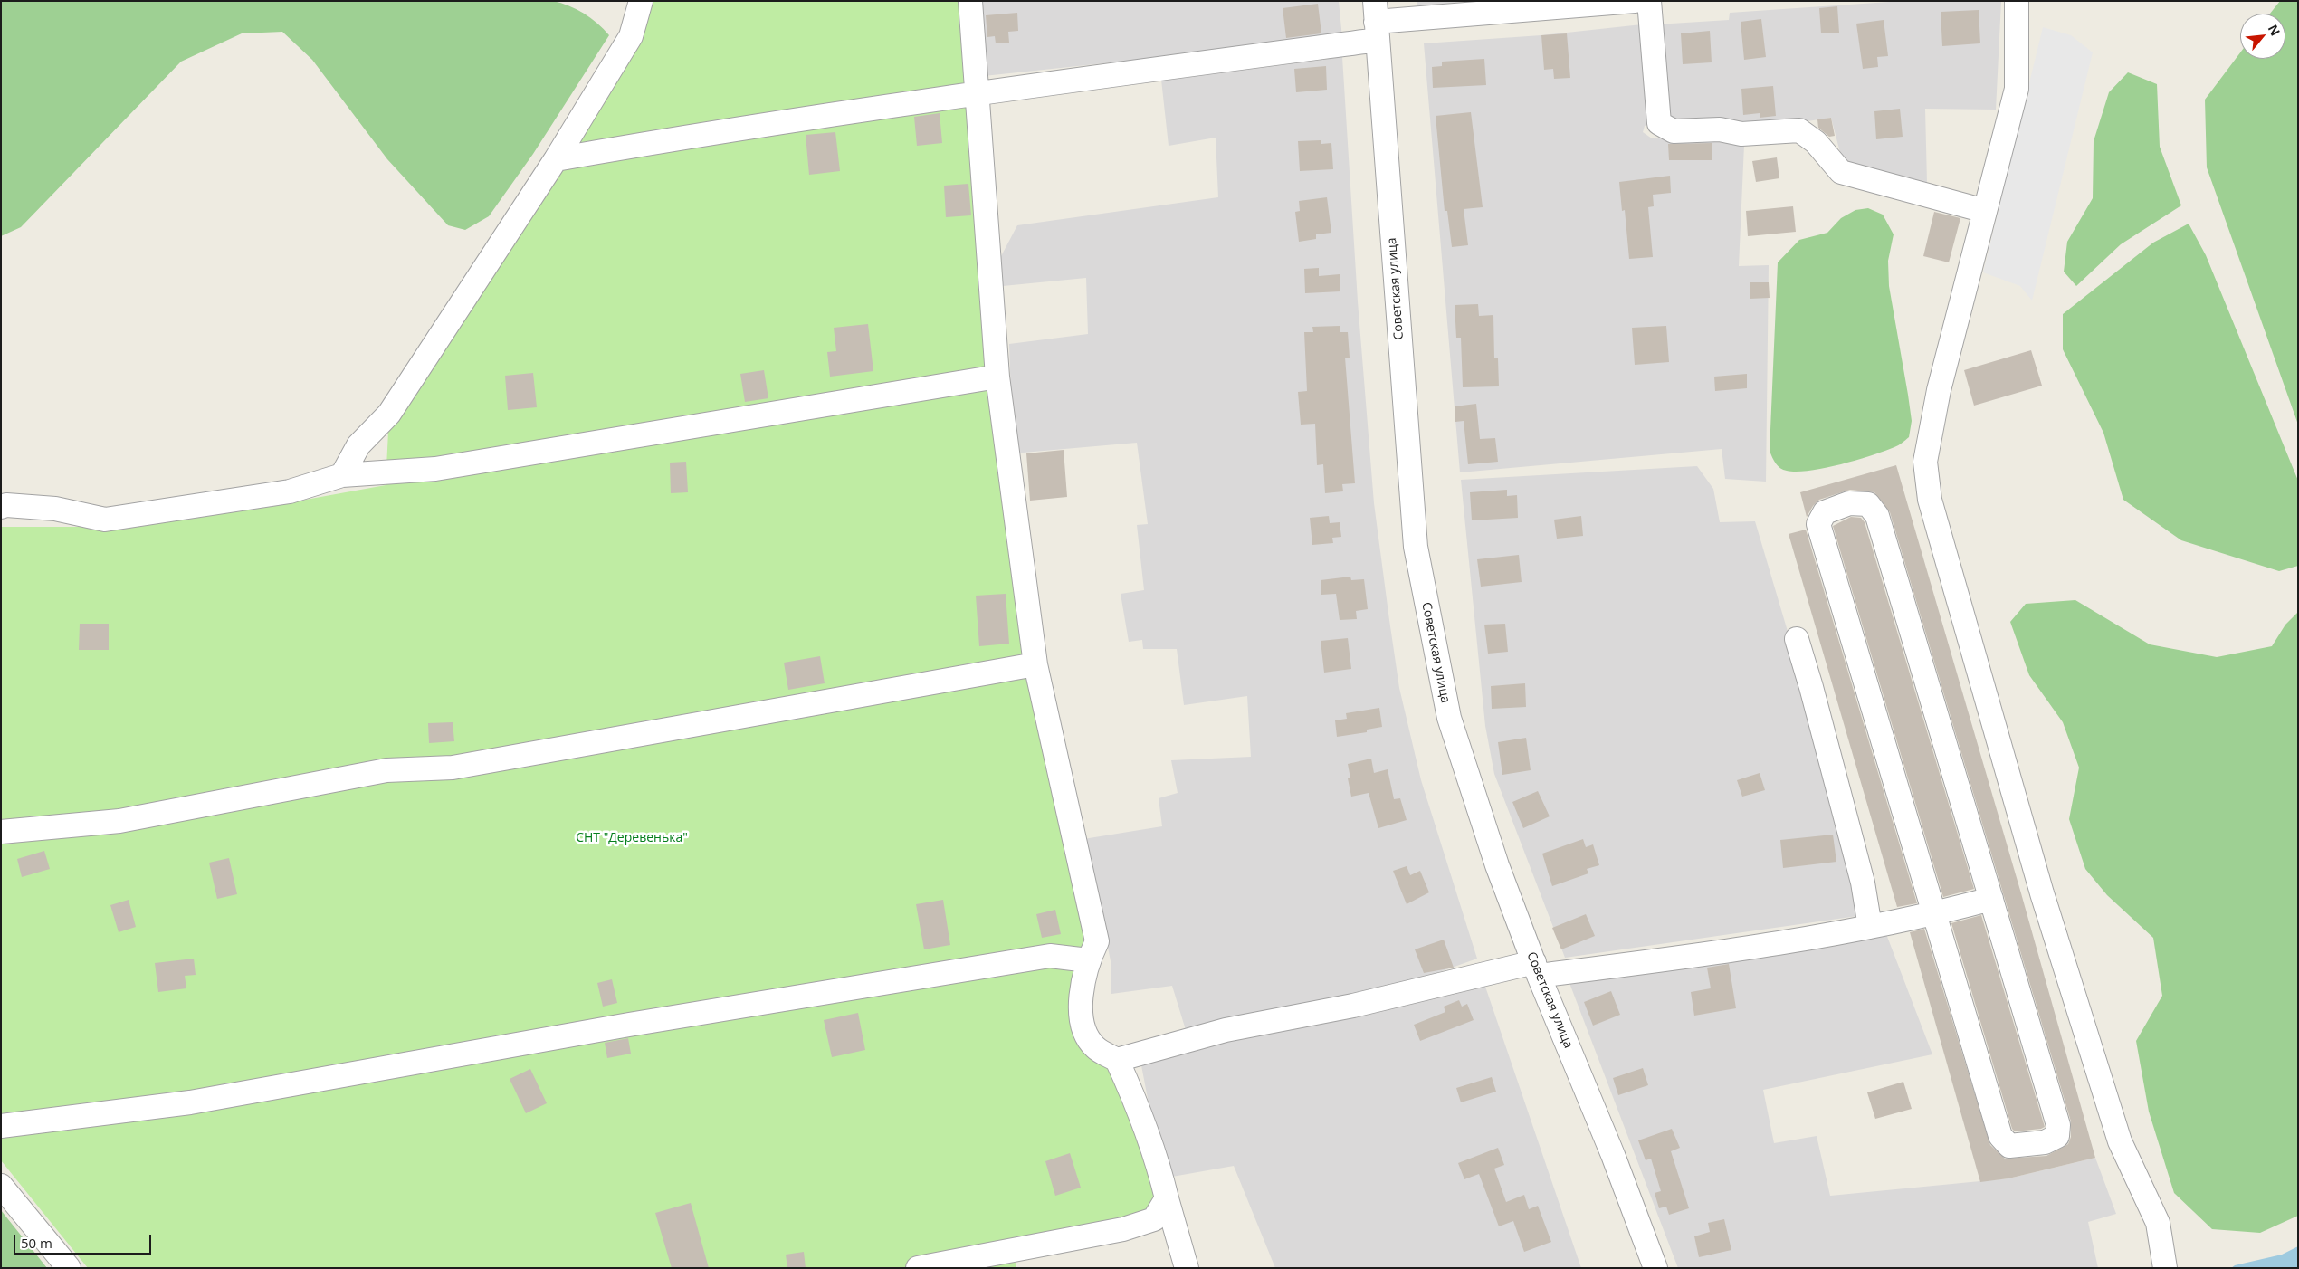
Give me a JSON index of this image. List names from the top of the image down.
{
  "streets": {
    "street": ["Советская улица"]
  },
  "parks": ["СНТ \"Деревенька\""],
  "scale_bar": "50 m",
  "north": "top right"
}
